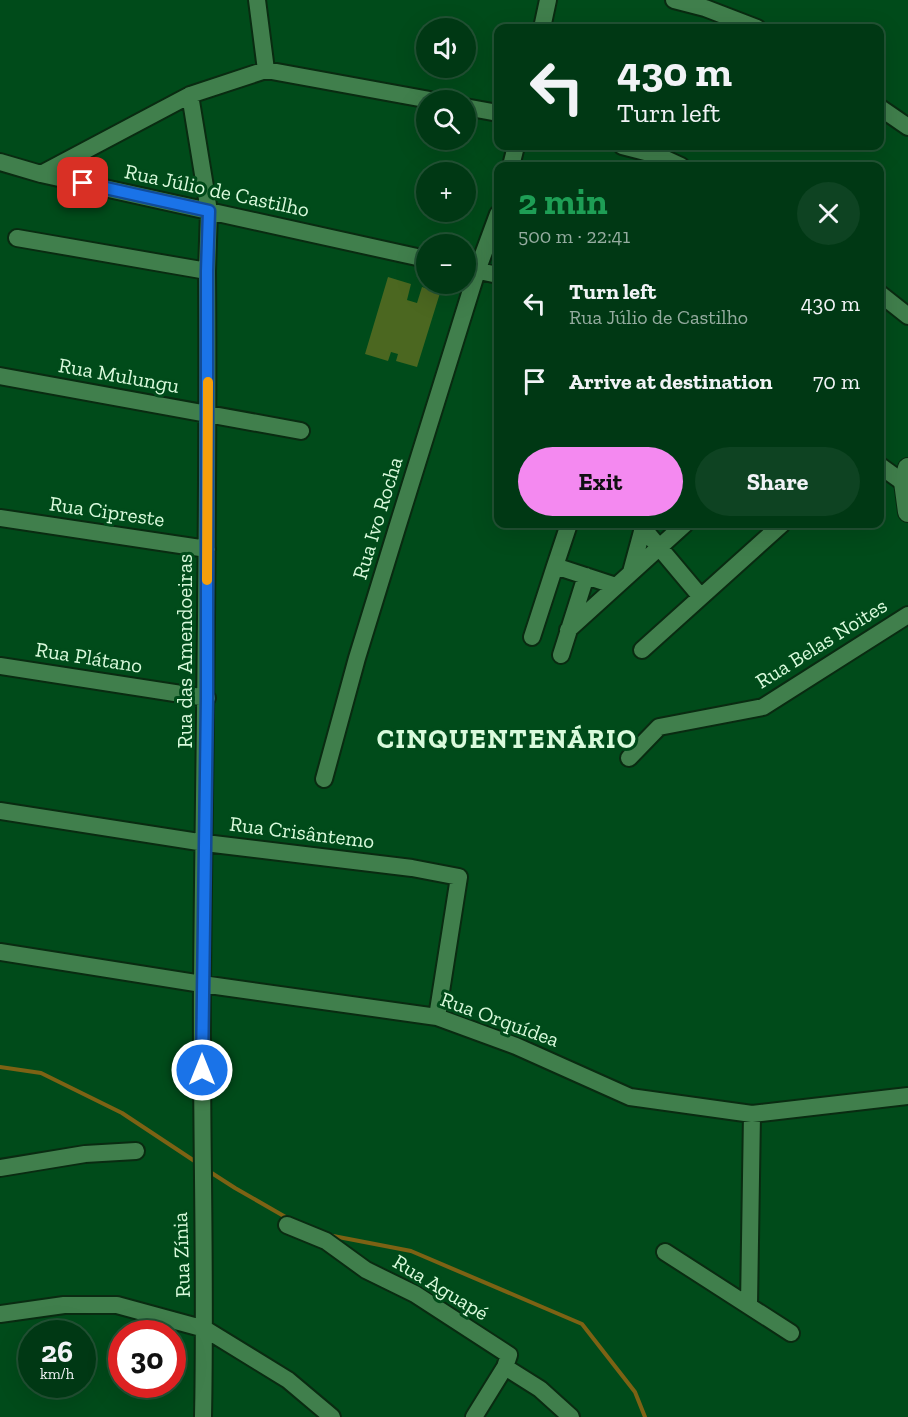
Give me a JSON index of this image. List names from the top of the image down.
{
  "streets": {
    "street": [
      "Rua Júlio de Castilho",
      "Rua Mulungu",
      "Rua Cipreste",
      "Rua Ivo Rocha",
      "Rua Belas Noites",
      "Rua das Amendoeiras",
      "Rua Plátano",
      "Rua Crisântemo",
      "Rua Orquídea",
      "Rua Zínia",
      "Rua Aguapé"
    ]
  },
  "crossings": [
    ["Rua Júlio de Castilho", "Rua das Amendoeiras"],
    ["Rua Mulungu", "Rua das Amendoeiras"],
    ["Rua Cipreste", "Rua das Amendoeiras"],
    ["Rua das Amendoeiras", "Rua Plátano"],
    ["Rua das Amendoeiras", "Rua Crisântemo"],
    ["Rua das Amendoeiras", "Rua Orquídea"],
    ["Rua das Amendoeiras", "Rua Zínia"],
    ["Rua Crisântemo", "Rua Orquídea"]
  ],
  "districts": ["CINQUENTENÁRIO"],
  "page": {
    "map_buttons": ["+", "−"],
    "turn": ["430 m", "Turn left"],
    "heading": ["2 min", "500 m · 22:41"],
    "list": [
      {
        "name": "Turn left",
        "note": "Rua Júlio de Castilho",
        "value": "430 m"
      },
      {
        "name": "Arrive at destination",
        "value": "70 m"
      }
    ],
    "buttons": ["Exit", "Share"],
    "speed": "26 km/h",
    "limit": "30"
  }
}
